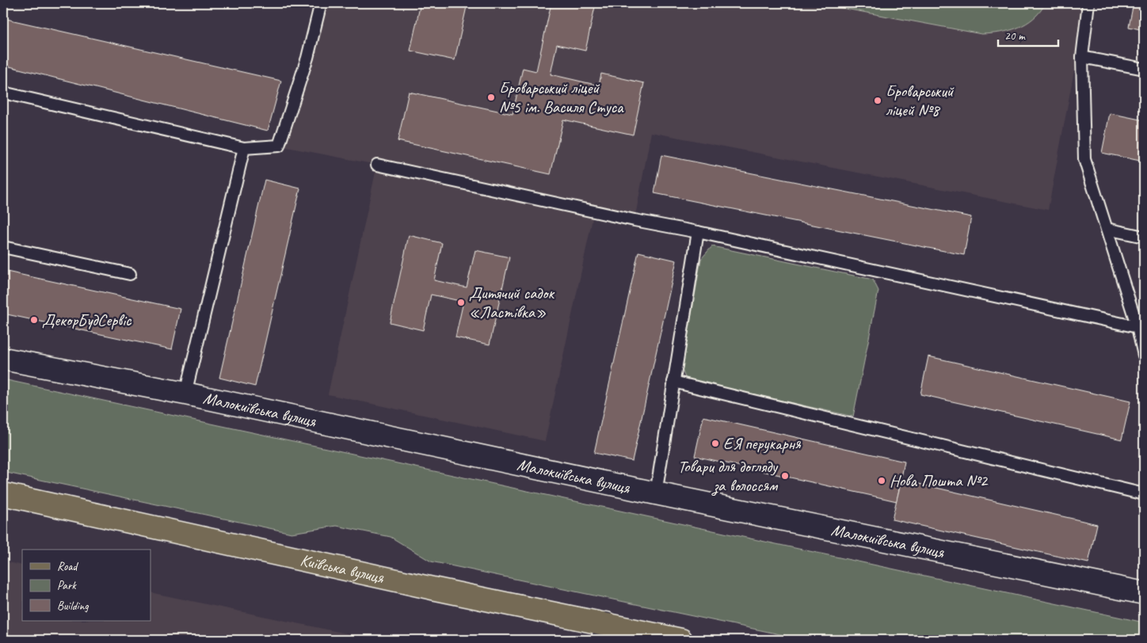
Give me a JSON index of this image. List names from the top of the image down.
{
  "streets": {
    "main road": ["Київська вулиця"],
    "street": ["Малокиївська вулиця"]
  },
  "places": [
    "Броварський ліцей №5 ім. Василя Стуса",
    "Броварський ліцей №8",
    "Дитячий садок «Ластівка»",
    "ДекорБудСервіс",
    "ЕЯ перукарня",
    "Товари для догляду за волоссям",
    "Нова Пошта №2"
  ],
  "legend": ["Road", "Park", "Building"],
  "scale_bar": "20 m"
}
